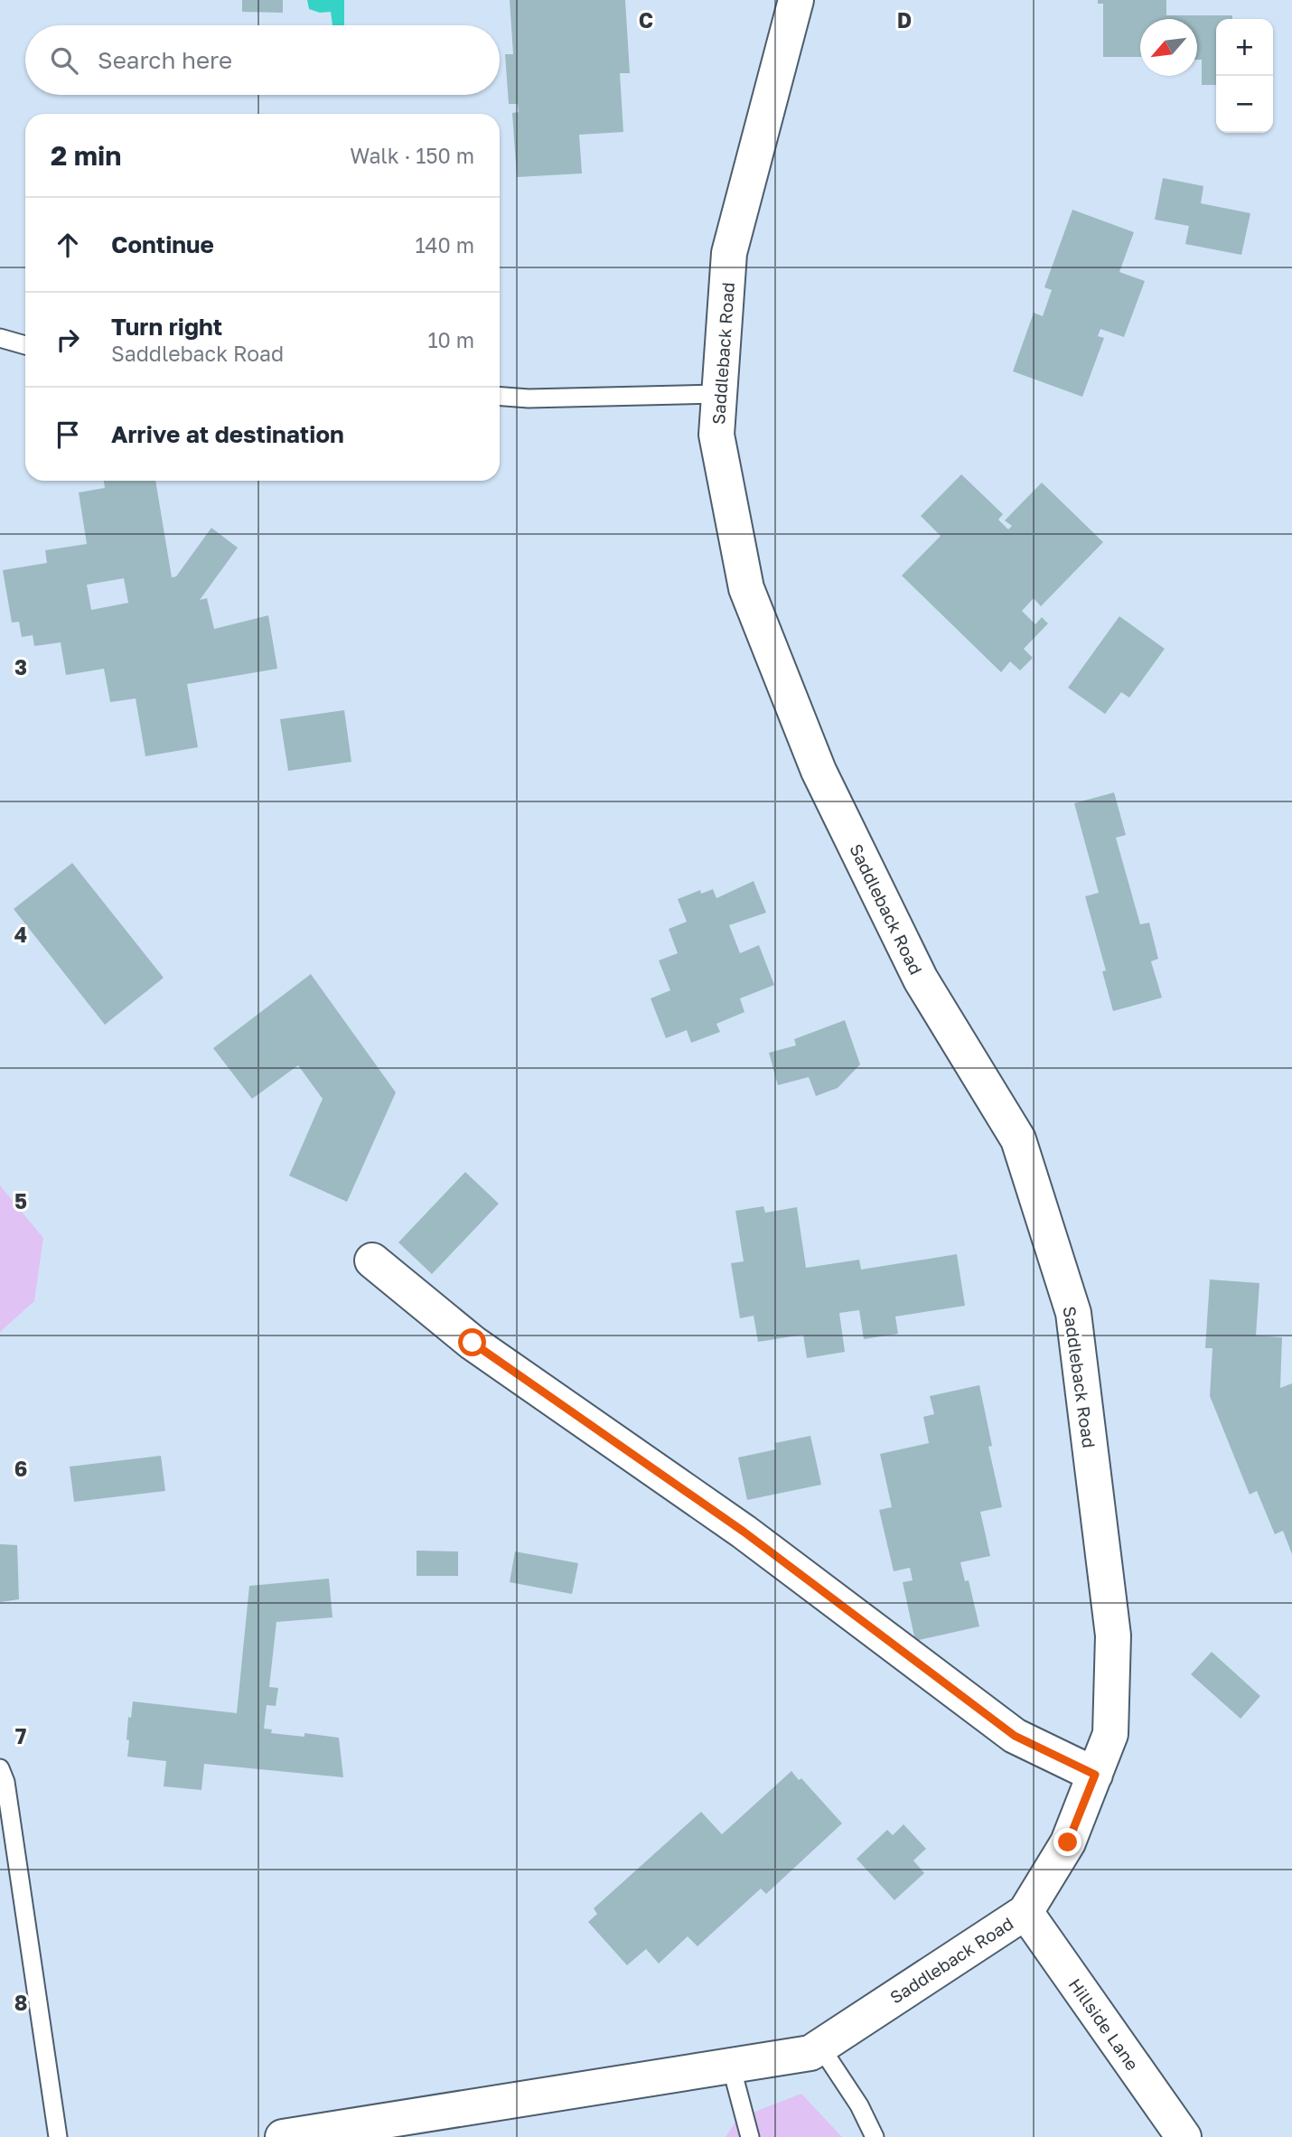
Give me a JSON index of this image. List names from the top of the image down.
{
  "streets": {
    "street": ["Saddleback Road", "Hillside Lane"]
  },
  "crossings": [
    ["Saddleback Road", "Hillside Lane"]
  ],
  "north": "bottom left",
  "page": {
    "map_buttons": ["+", "−"],
    "search": "Search here",
    "heading": ["2 min", "Walk · 150 m"],
    "list": [
      ["Continue", "140 m"],
      ["Turn right", "Saddleback Road", "10 m"],
      "Arrive at destination"
    ]
  },
  "grid": {
    "columns": ["C", "D"],
    "rows": [
      "3",
      "4",
      "5",
      "6",
      "7",
      "8"
    ]
  }
}
